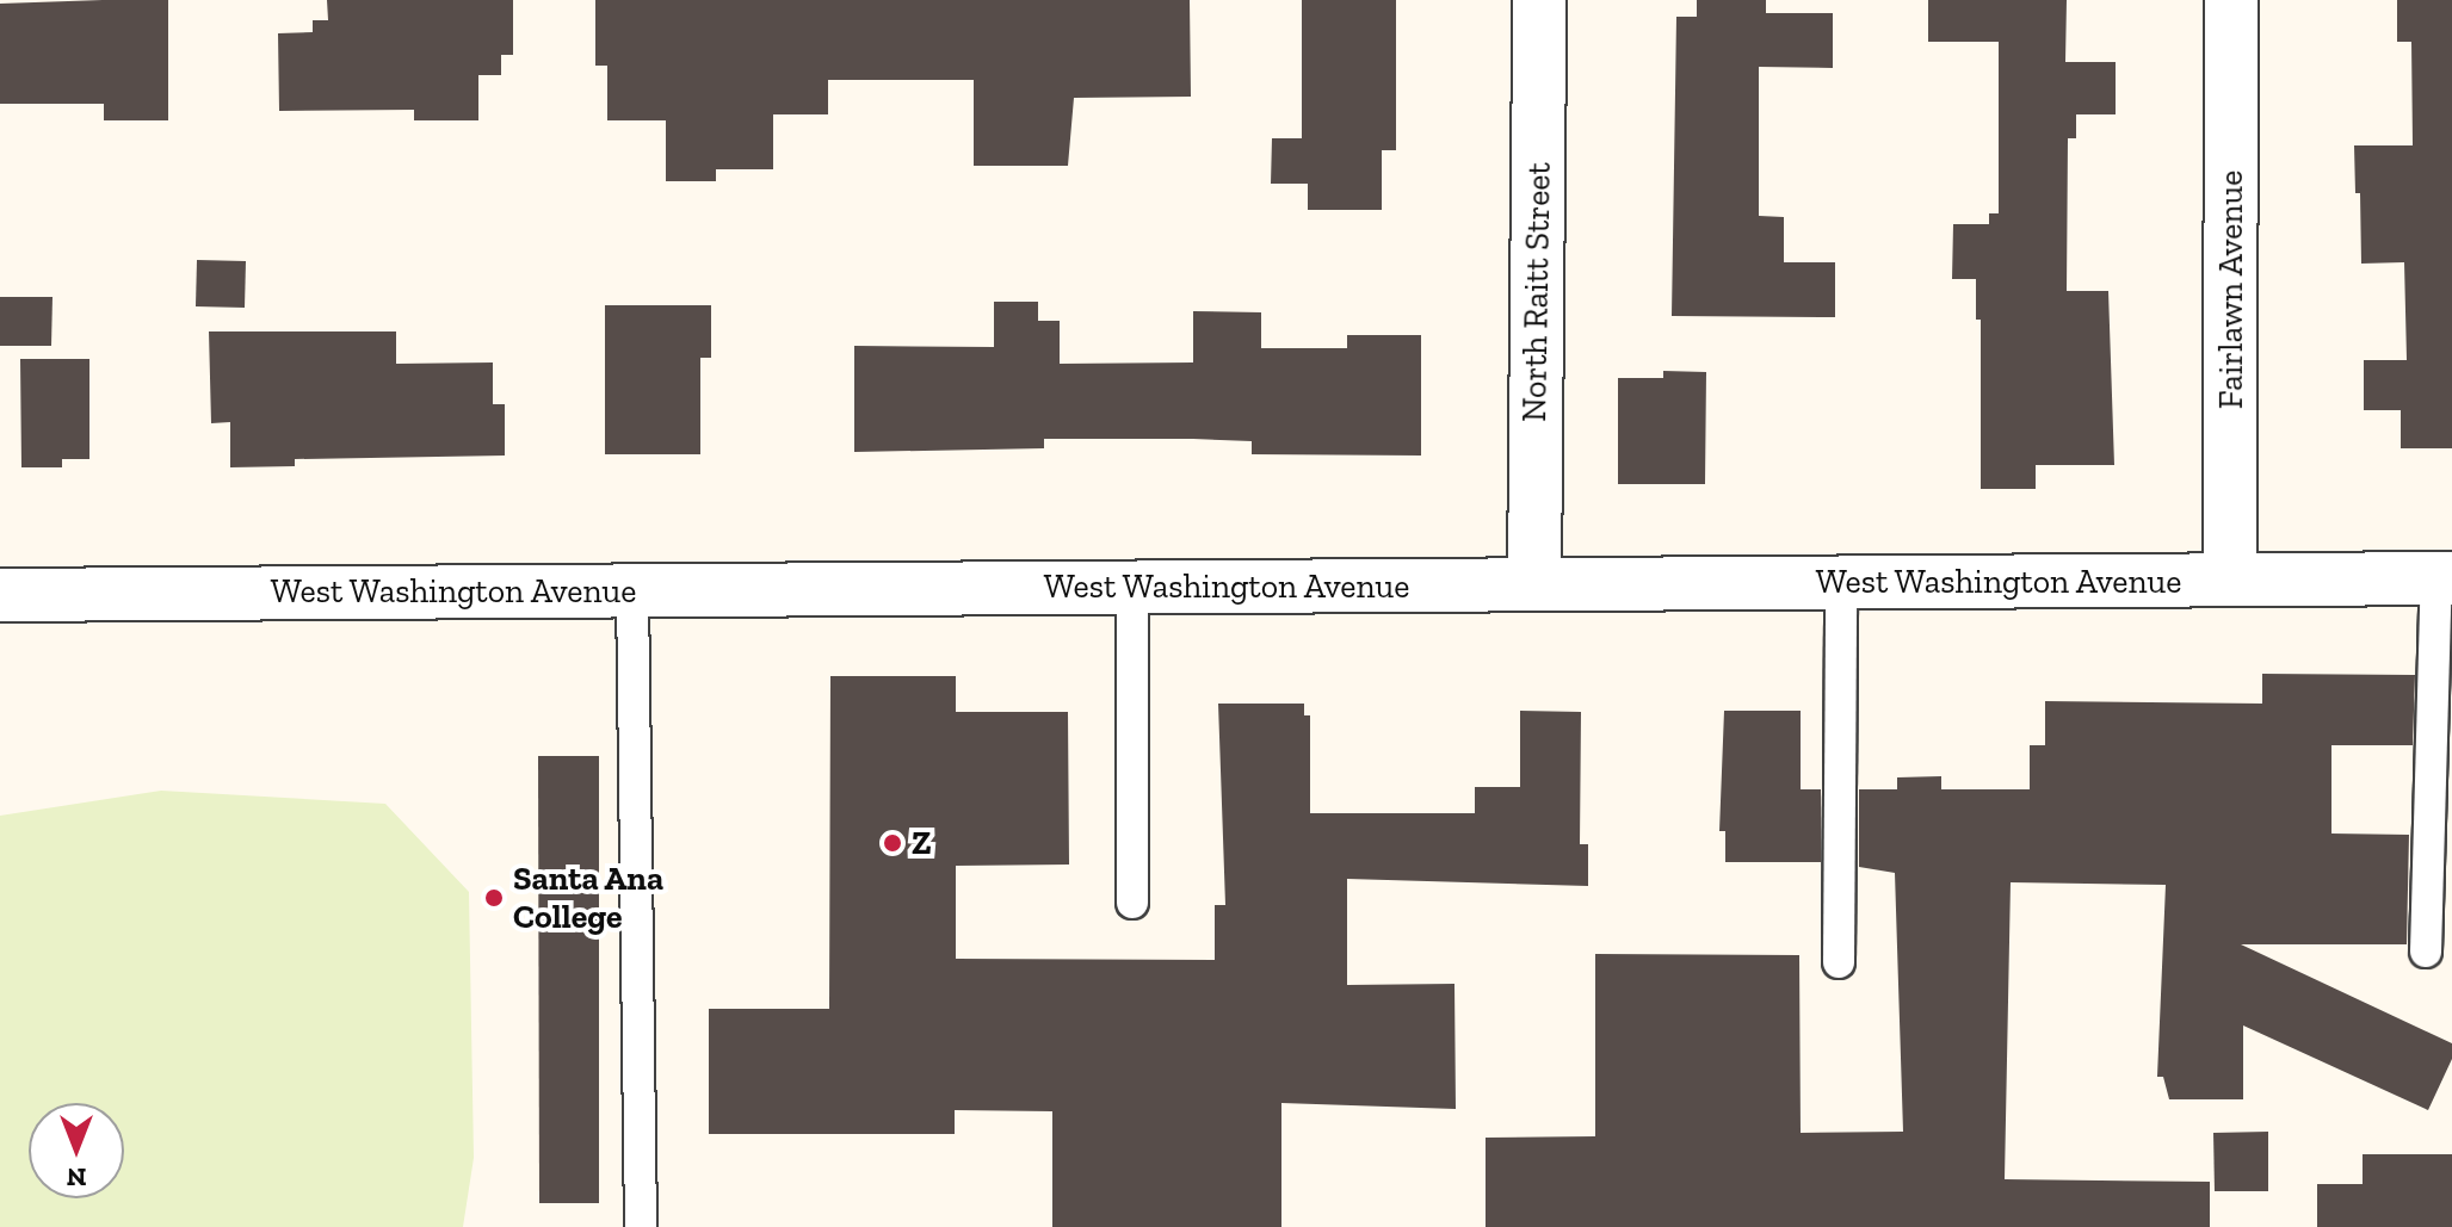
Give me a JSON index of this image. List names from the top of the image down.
{
  "streets": {
    "street": ["Fairlawn Avenue", "North Raitt Street", "West Washington Avenue"]
  },
  "crossings": [
    ["Fairlawn Avenue", "West Washington Avenue"],
    ["North Raitt Street", "West Washington Avenue"]
  ],
  "places": ["Z", "Santa Ana College"],
  "north": "bottom"
}
